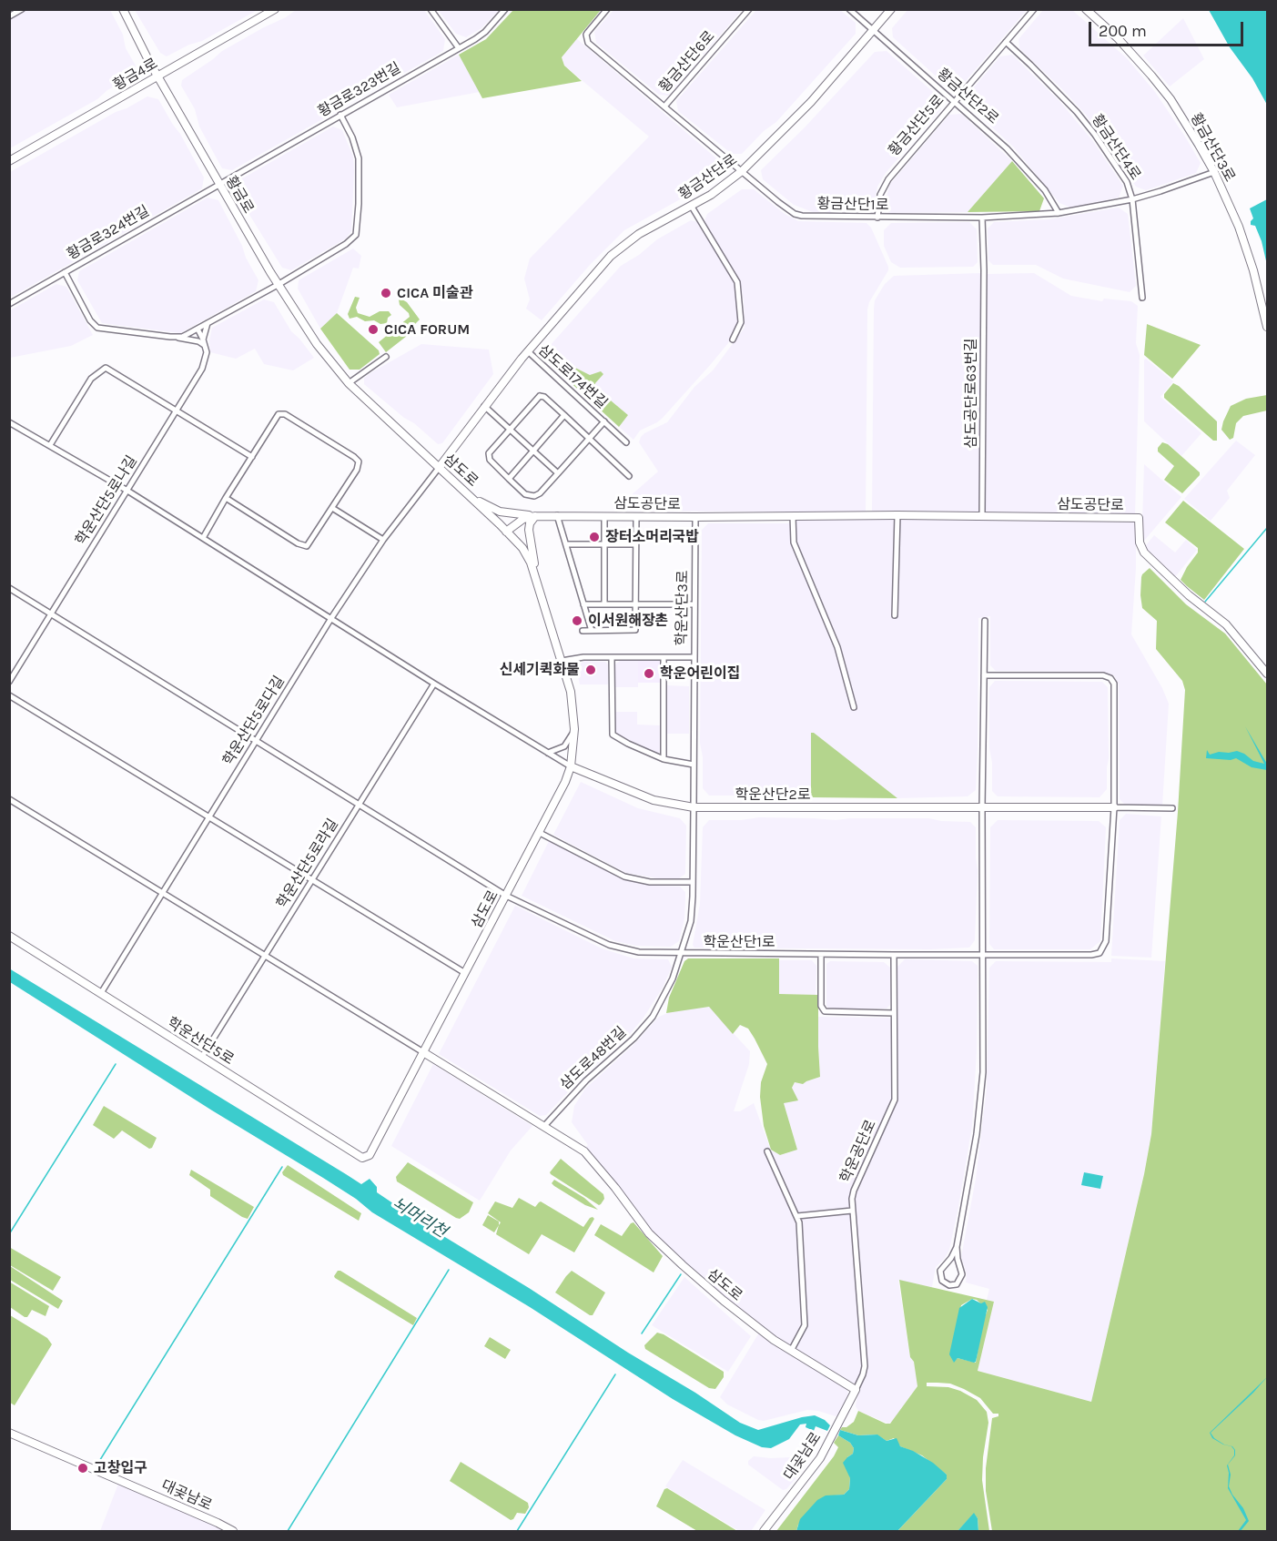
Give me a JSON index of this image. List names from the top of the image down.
{
  "streets": {
    "street": [
      "황금산단6로",
      "황금4로",
      "황금로323번길",
      "황금산단2로",
      "황금산단5로",
      "황금산단4로",
      "황금산단3로",
      "황금산단로",
      "황금로",
      "황금산단1로",
      "황금로324번길",
      "삼도로174번길",
      "삼도공단로63번길",
      "삼도로",
      "학운산단5로나길",
      "삼도공단로",
      "학운산단3로",
      "학운산단5로다길",
      "학운산단2로",
      "학운산단5로라길",
      "학운산단1로",
      "학운산단5로",
      "삼도로48번길",
      "학운공단로",
      "대곶남로"
    ]
  },
  "crossings": [
    ["황금산단6로", "황금산단1로"],
    ["황금4로", "황금로"],
    ["황금로323번길", "황금로"],
    ["황금로323번길", "황금로324번길"],
    ["황금산단2로", "황금산단5로"],
    ["황금산단2로", "황금산단로"],
    ["황금산단2로", "황금산단1로"],
    ["황금산단5로", "황금산단4로"],
    ["황금산단5로", "황금산단1로"],
    ["황금산단4로", "황금산단1로"],
    ["황금산단3로", "황금산단1로"],
    ["황금산단로", "황금산단1로"],
    ["황금산단로", "삼도로174번길"],
    ["황금로", "황금로324번길"],
    ["황금로", "삼도로"],
    ["황금산단1로", "삼도공단로63번길"],
    ["삼도로174번길", "삼도로"],
    ["삼도로174번길", "학운산단5로다길"],
    ["삼도공단로63번길", "삼도공단로"],
    ["삼도로", "삼도공단로"],
    ["삼도로", "학운산단5로다길"],
    ["삼도로", "학운산단2로"],
    ["삼도로", "학운산단1로"],
    ["삼도로", "학운산단5로"],
    ["삼도로", "삼도로48번길"],
    ["삼도로", "학운공단로"],
    ["삼도로", "대곶남로"],
    ["학운산단5로나길", "학운산단1로"],
    ["삼도공단로", "학운산단3로"],
    ["학운산단3로", "학운산단2로"],
    ["학운산단3로", "삼도로48번길"],
    ["학운산단5로다길", "학운산단1로"],
    ["학운산단5로다길", "학운산단5로"],
    ["학운산단2로", "학운산단1로"],
    ["학운산단5로라길", "학운산단1로"],
    ["학운산단5로라길", "학운산단5로"],
    ["학운산단1로", "삼도로48번길"],
    ["학운산단1로", "학운공단로"],
    ["학운공단로", "대곶남로"]
  ],
  "water": ["뇌머리천"],
  "places": [
    "CICA 미술관",
    "CICA FORUM",
    "장터소머리국밥",
    "이서원해장촌",
    "신세기퀵화물",
    "학운어린이집",
    "고창입구"
  ],
  "scale_bar": "200 m"
}
